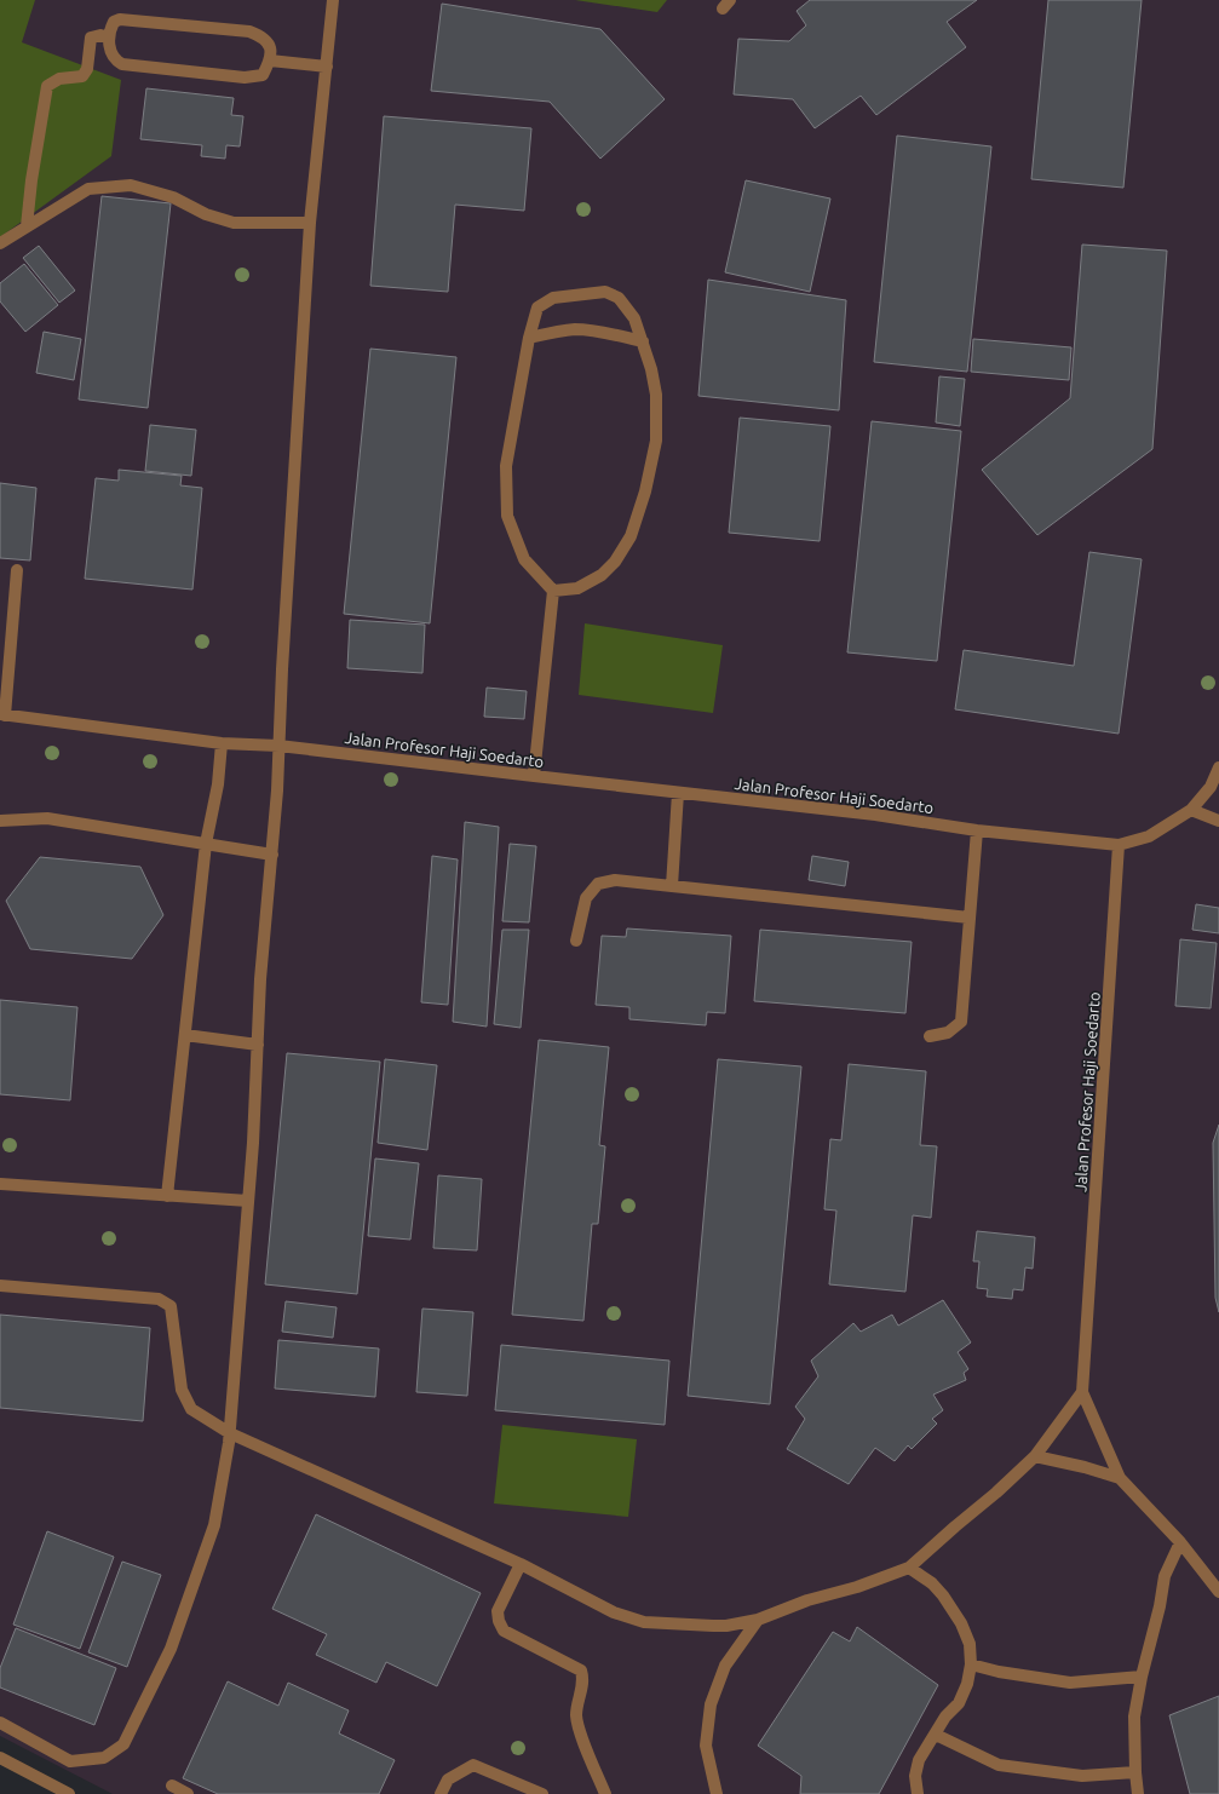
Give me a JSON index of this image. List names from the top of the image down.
{
  "streets": {
    "street": ["Jalan Profesor Haji Soedarto"]
  }
}
